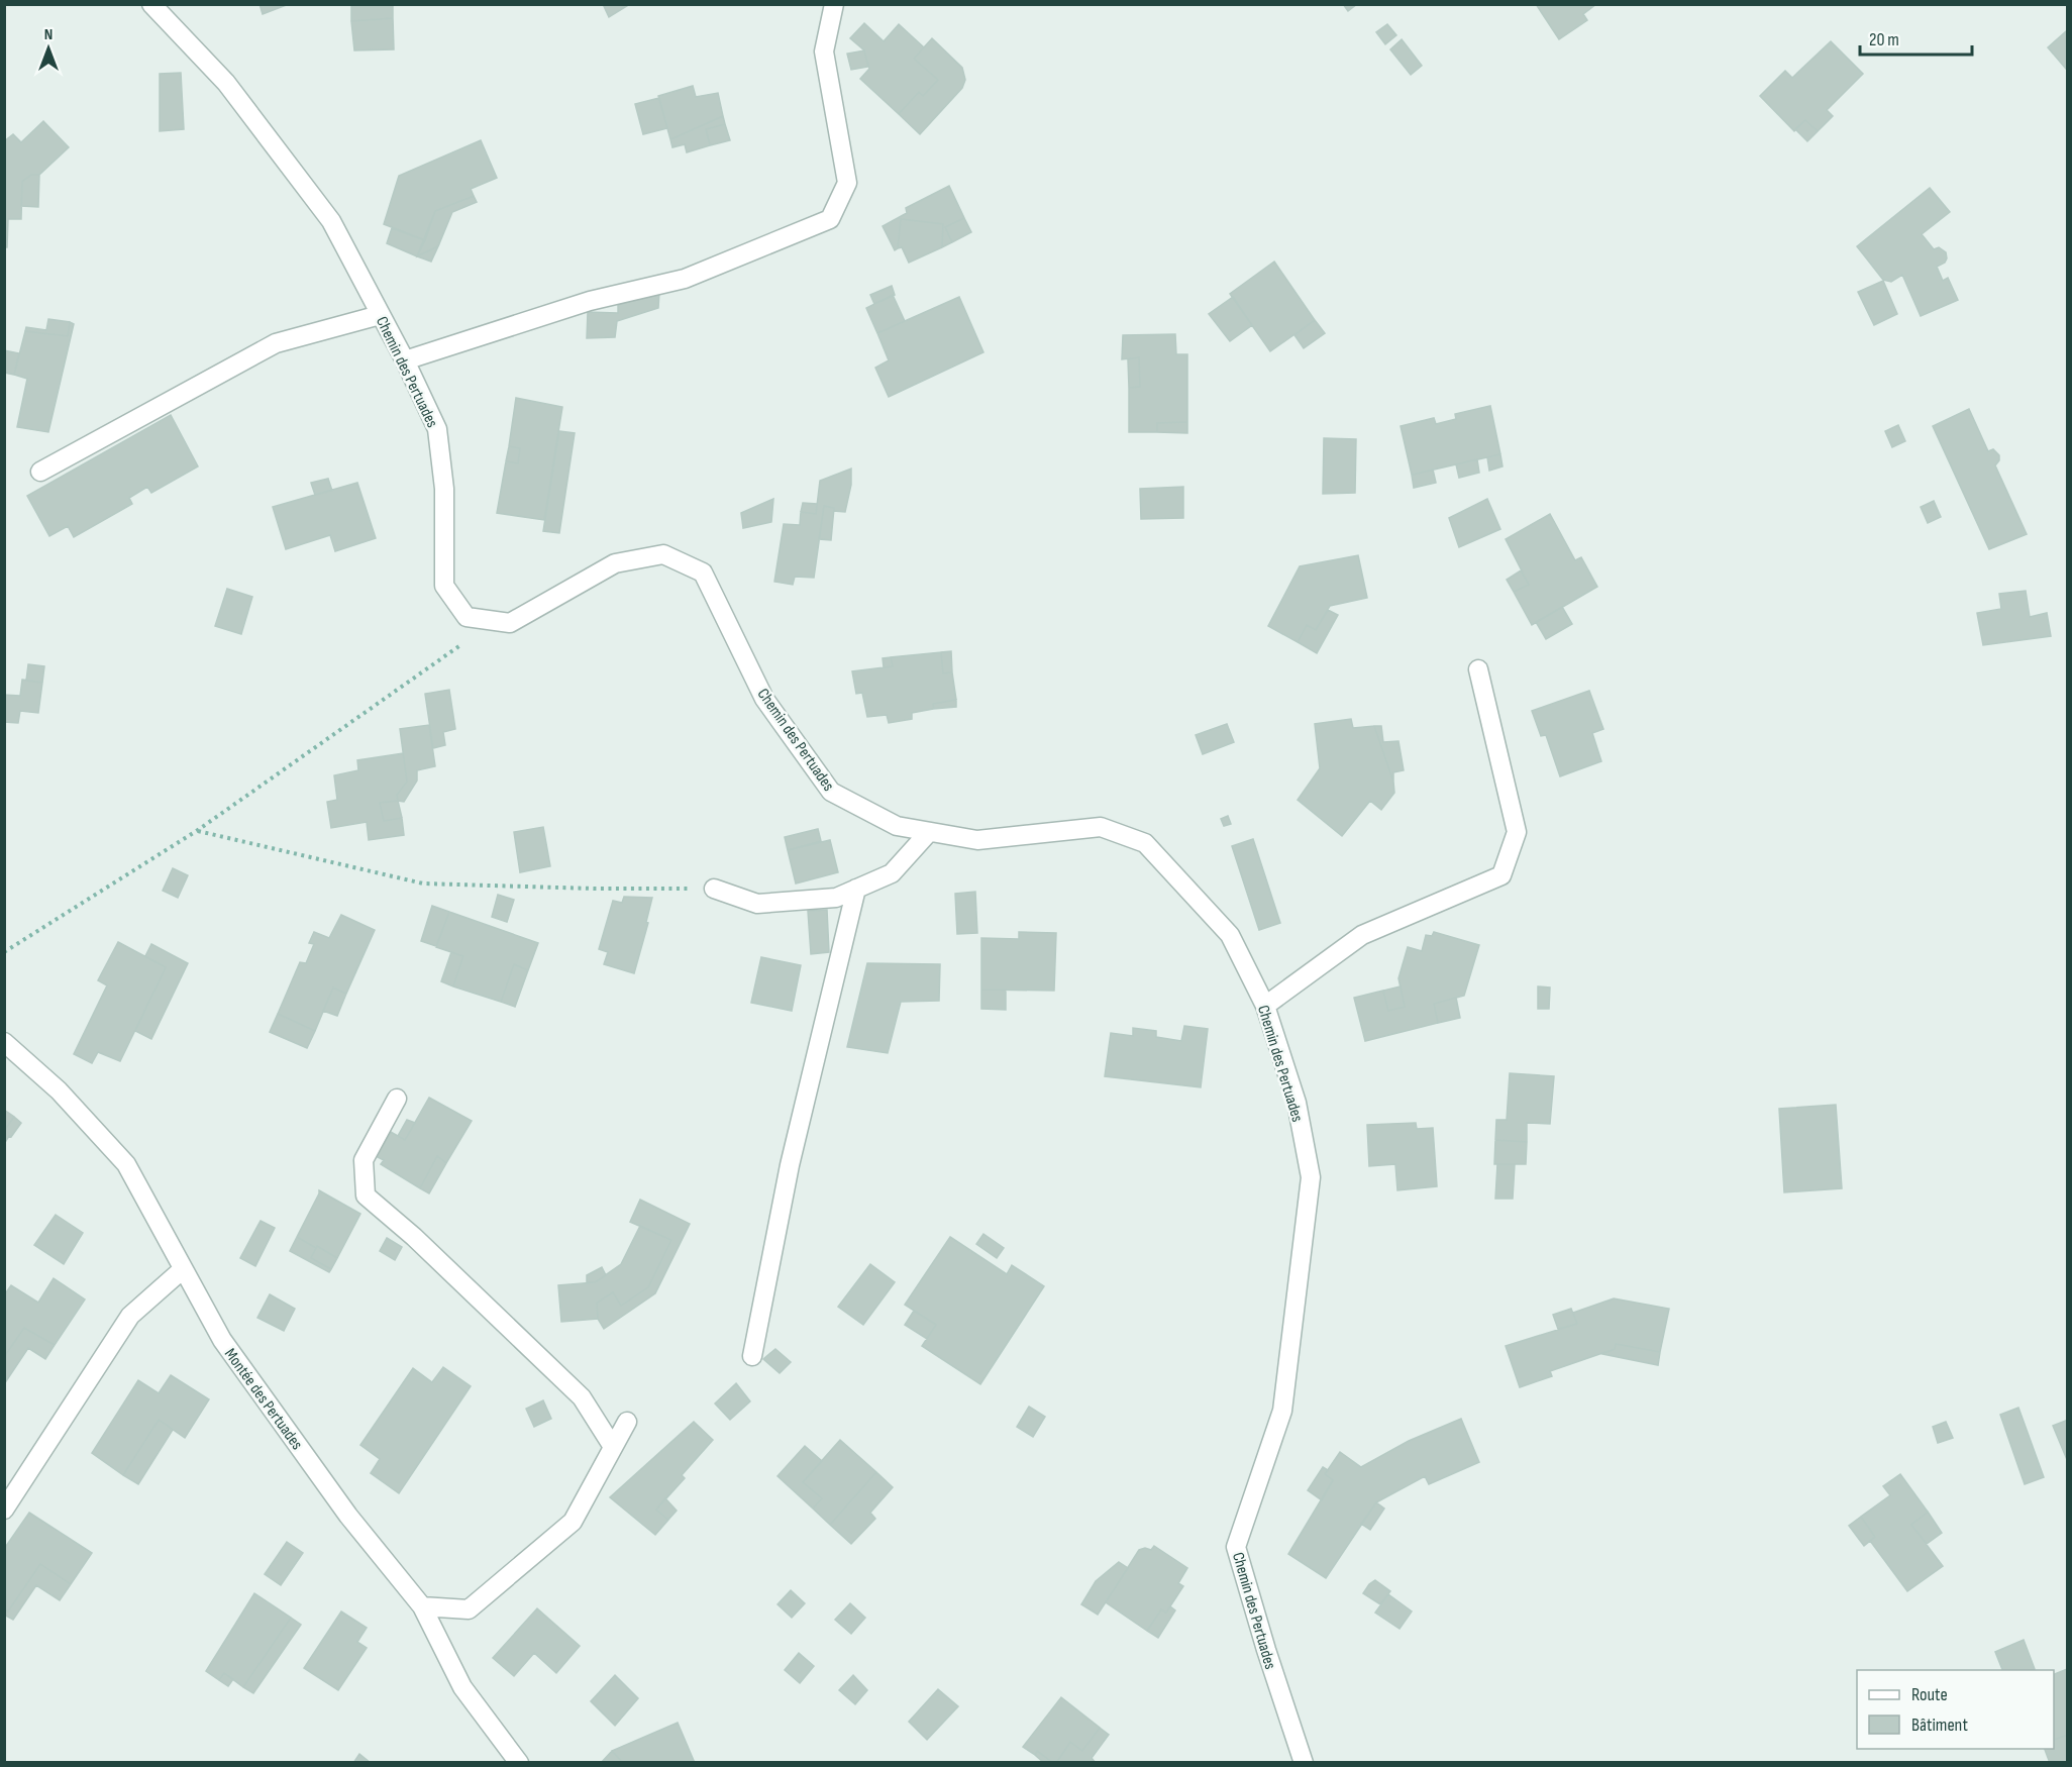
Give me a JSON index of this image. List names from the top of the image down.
{
  "streets": {
    "street": ["Chemin des Pertuades", "Montée des Pertuades"]
  },
  "legend": ["Route", "Bâtiment"],
  "scale_bar": "20 m",
  "north": "top"
}
